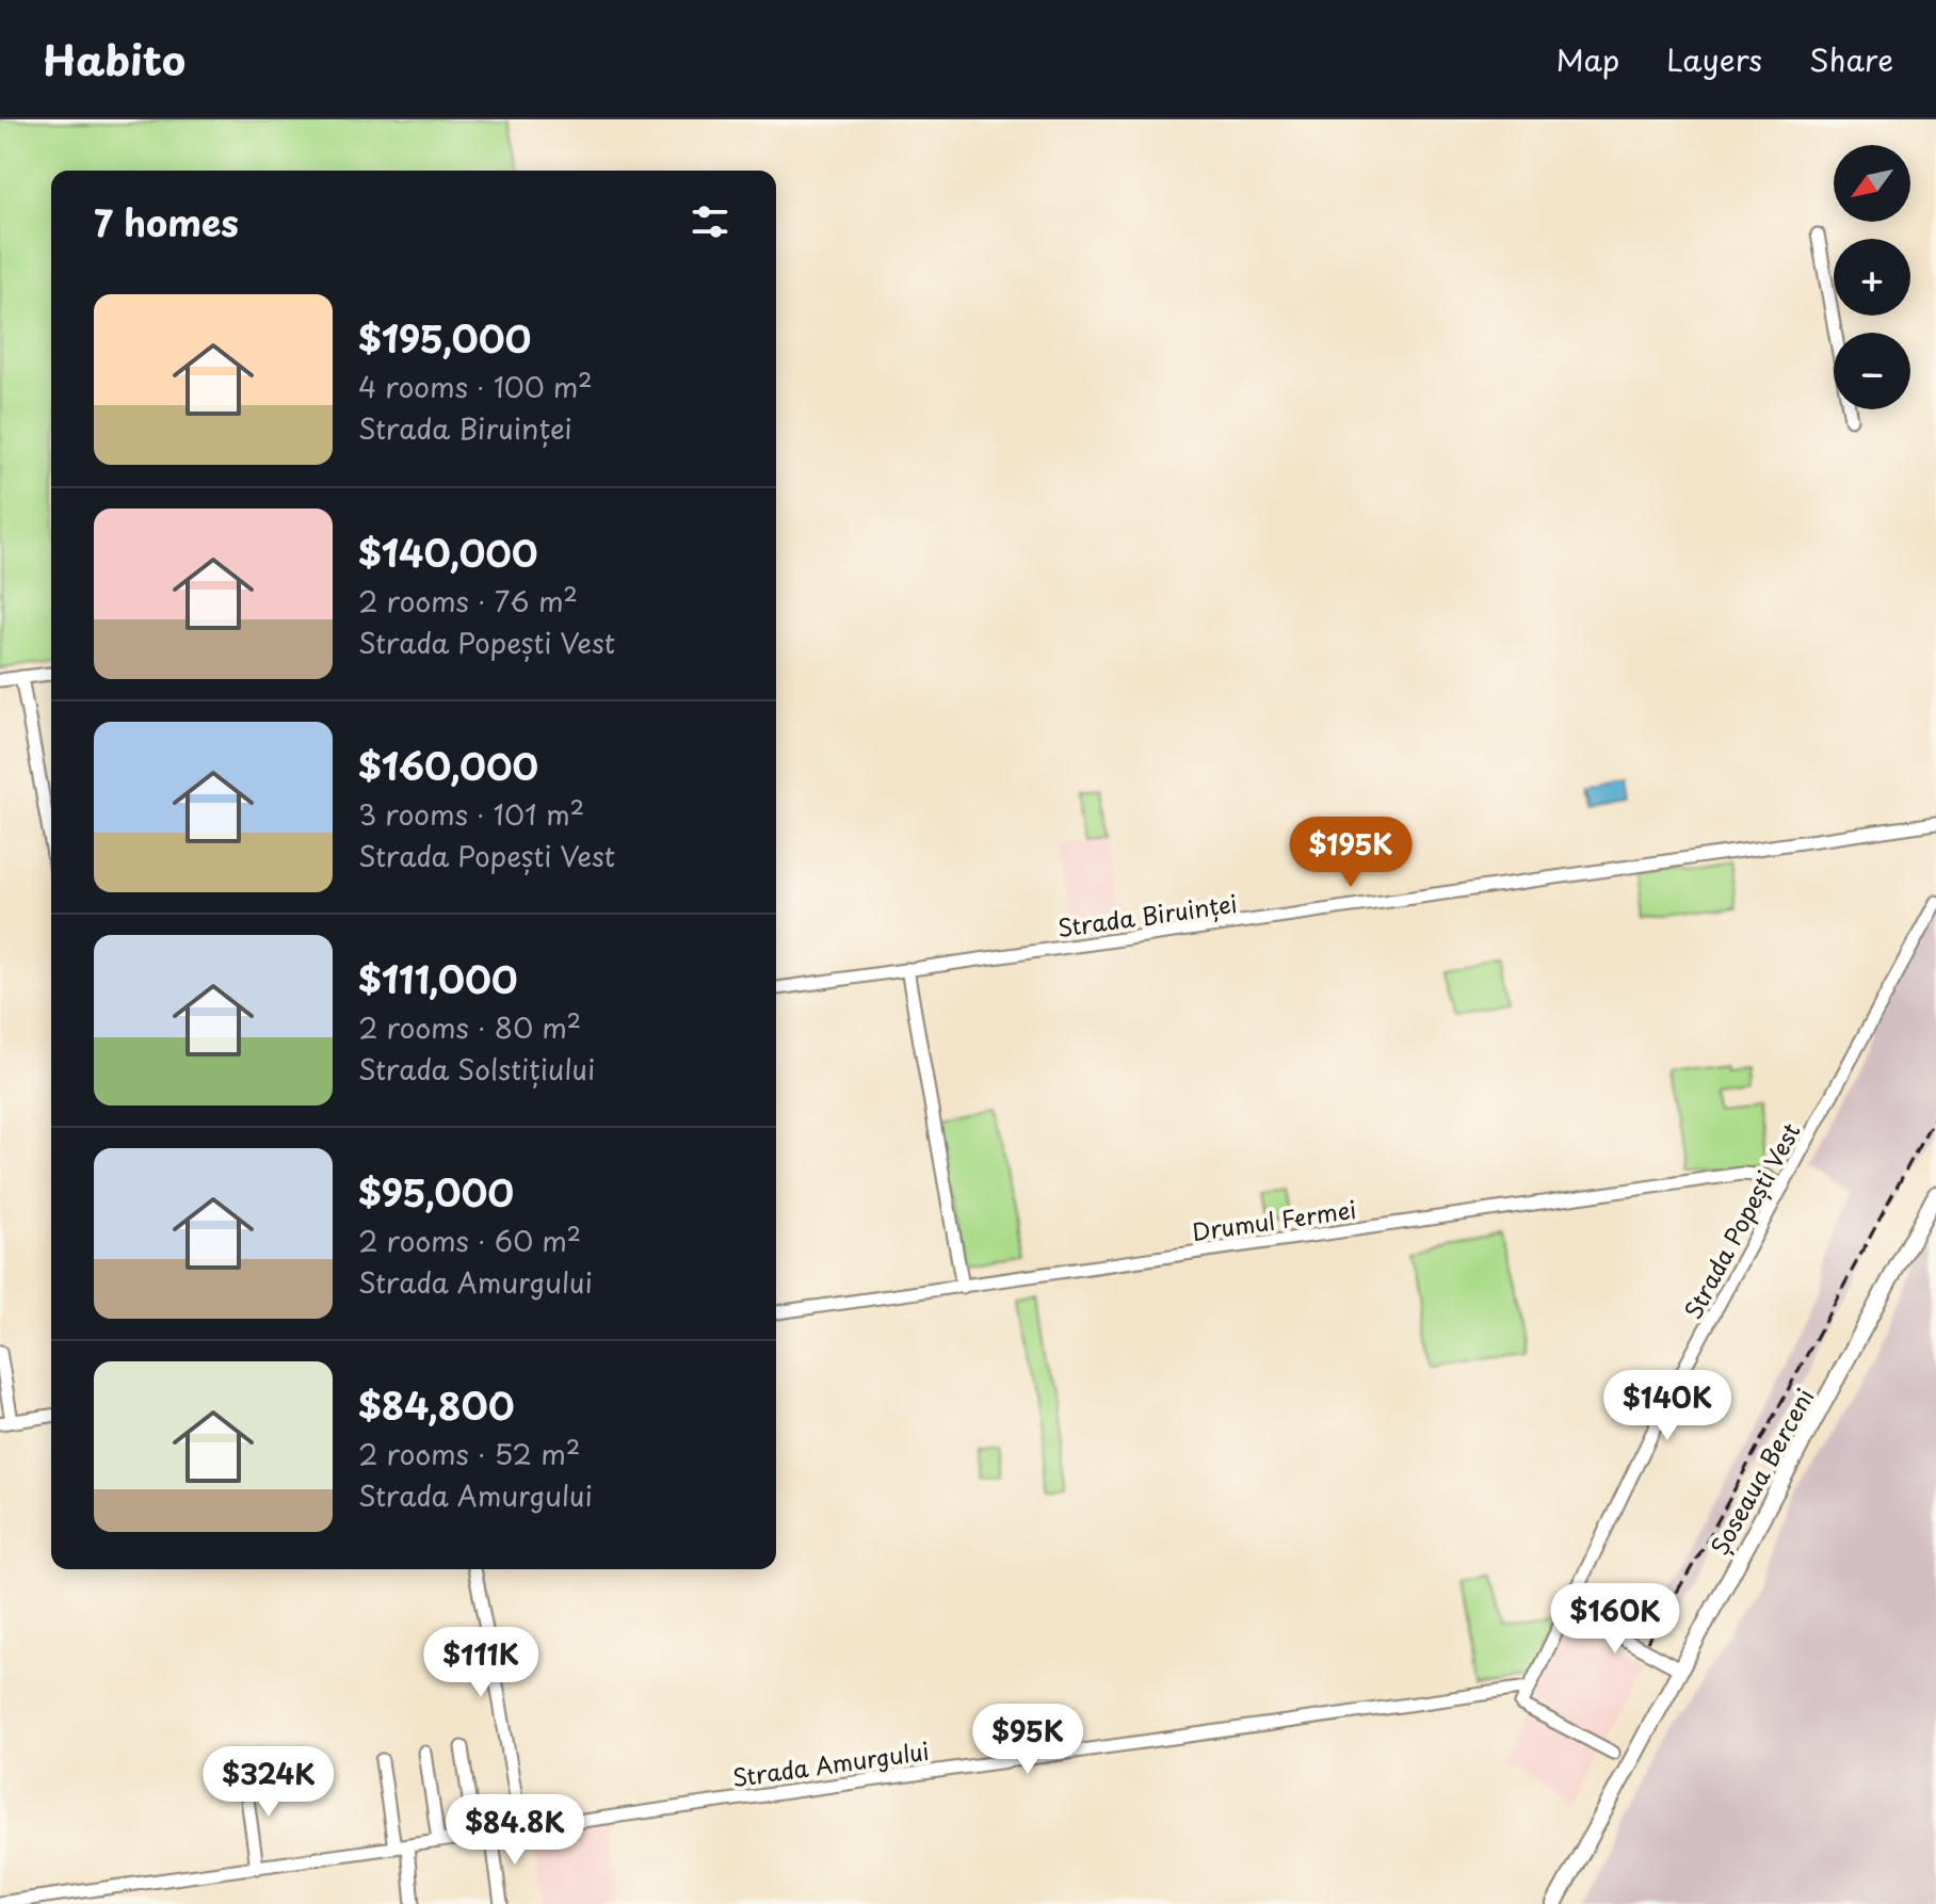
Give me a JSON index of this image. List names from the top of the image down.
{
  "streets": {
    "main road": ["Șoseaua Berceni"],
    "street": [
      "Strada Biruinței",
      "Drumul Fermei",
      "Strada Popești Vest",
      "Strada Amurgului"
    ]
  },
  "crossings": [
    ["Drumul Fermei", "Strada Popești Vest"],
    ["Strada Popești Vest", "Strada Amurgului"]
  ],
  "north": "bottom left",
  "page": {
    "header": "Habito",
    "nav": ["Map", "Layers", "Share"],
    "map_buttons": ["+", "−"],
    "heading": "7 homes",
    "list": [
      {
        "name": "$195,000",
        "note": "4 rooms · 100 m² · Strada Biruinței"
      },
      {
        "name": "$140,000",
        "note": "2 rooms · 76 m² · Strada Popești Vest"
      },
      {
        "name": "$160,000",
        "note": "3 rooms · 101 m² · Strada Popești Vest"
      },
      {
        "name": "$111,000",
        "note": "2 rooms · 80 m² · Strada Solstițiului"
      },
      {
        "name": "$95,000",
        "note": "2 rooms · 60 m² · Strada Amurgului"
      },
      {
        "name": "$84,800",
        "note": "2 rooms · 52 m² · Strada Amurgului"
      }
    ],
    "price": [
      "$195K",
      "$140K",
      "$160K",
      "$111K",
      "$95K",
      "$324K",
      "$84.8K"
    ]
  }
}
